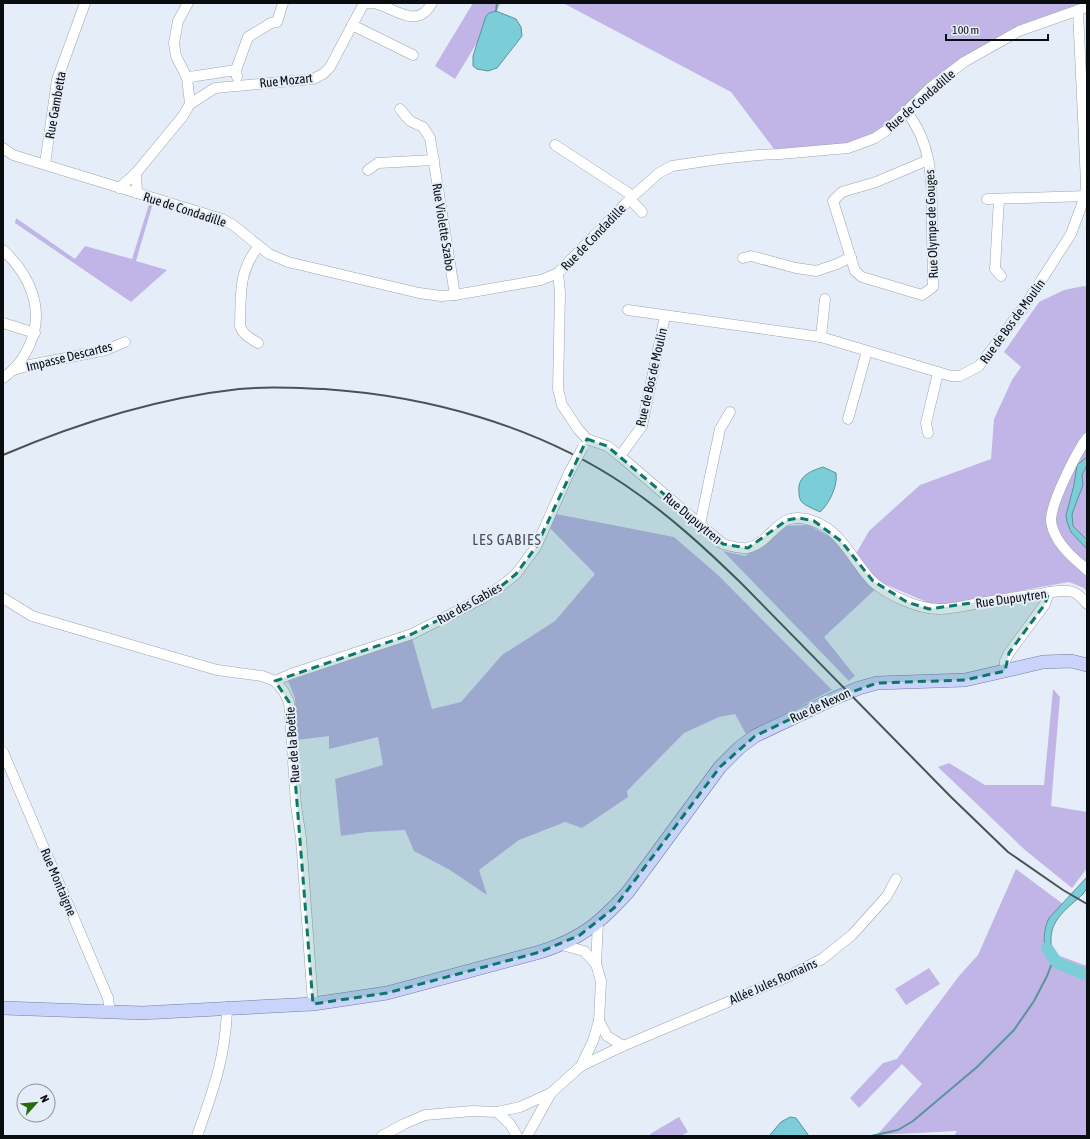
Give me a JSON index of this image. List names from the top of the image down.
{
  "streets": {
    "main road": ["Rue de Nexon"],
    "street": [
      "Rue Mozart",
      "Rue de Condadille",
      "Rue Gambetta",
      "Rue Olympe de Gouges",
      "Rue Violette Szabo",
      "Rue de Bos de Moulin",
      "Impasse Descartes",
      "Rue Dupuytren",
      "Rue des Gabies",
      "Rue de la Boétie",
      "Rue Montaigne",
      "Allée Jules Romains"
    ]
  },
  "crossings": [
    ["Rue de Condadille", "Rue Gambetta"],
    ["Rue de Condadille", "Rue Olympe de Gouges"],
    ["Rue de Condadille", "Rue Violette Szabo"],
    ["Rue de Condadille", "Rue de Bos de Moulin"],
    ["Rue de Condadille", "Rue Dupuytren"],
    ["Rue de Bos de Moulin", "Rue Dupuytren"],
    ["Rue Dupuytren", "Rue des Gabies"],
    ["Rue des Gabies", "Rue de la Boétie"],
    ["Rue de Nexon", "Rue de la Boétie"],
    ["Rue de Nexon", "Rue Montaigne"]
  ],
  "districts": ["LES GABIES"],
  "scale_bar": "100 m",
  "north": "top right"
}
